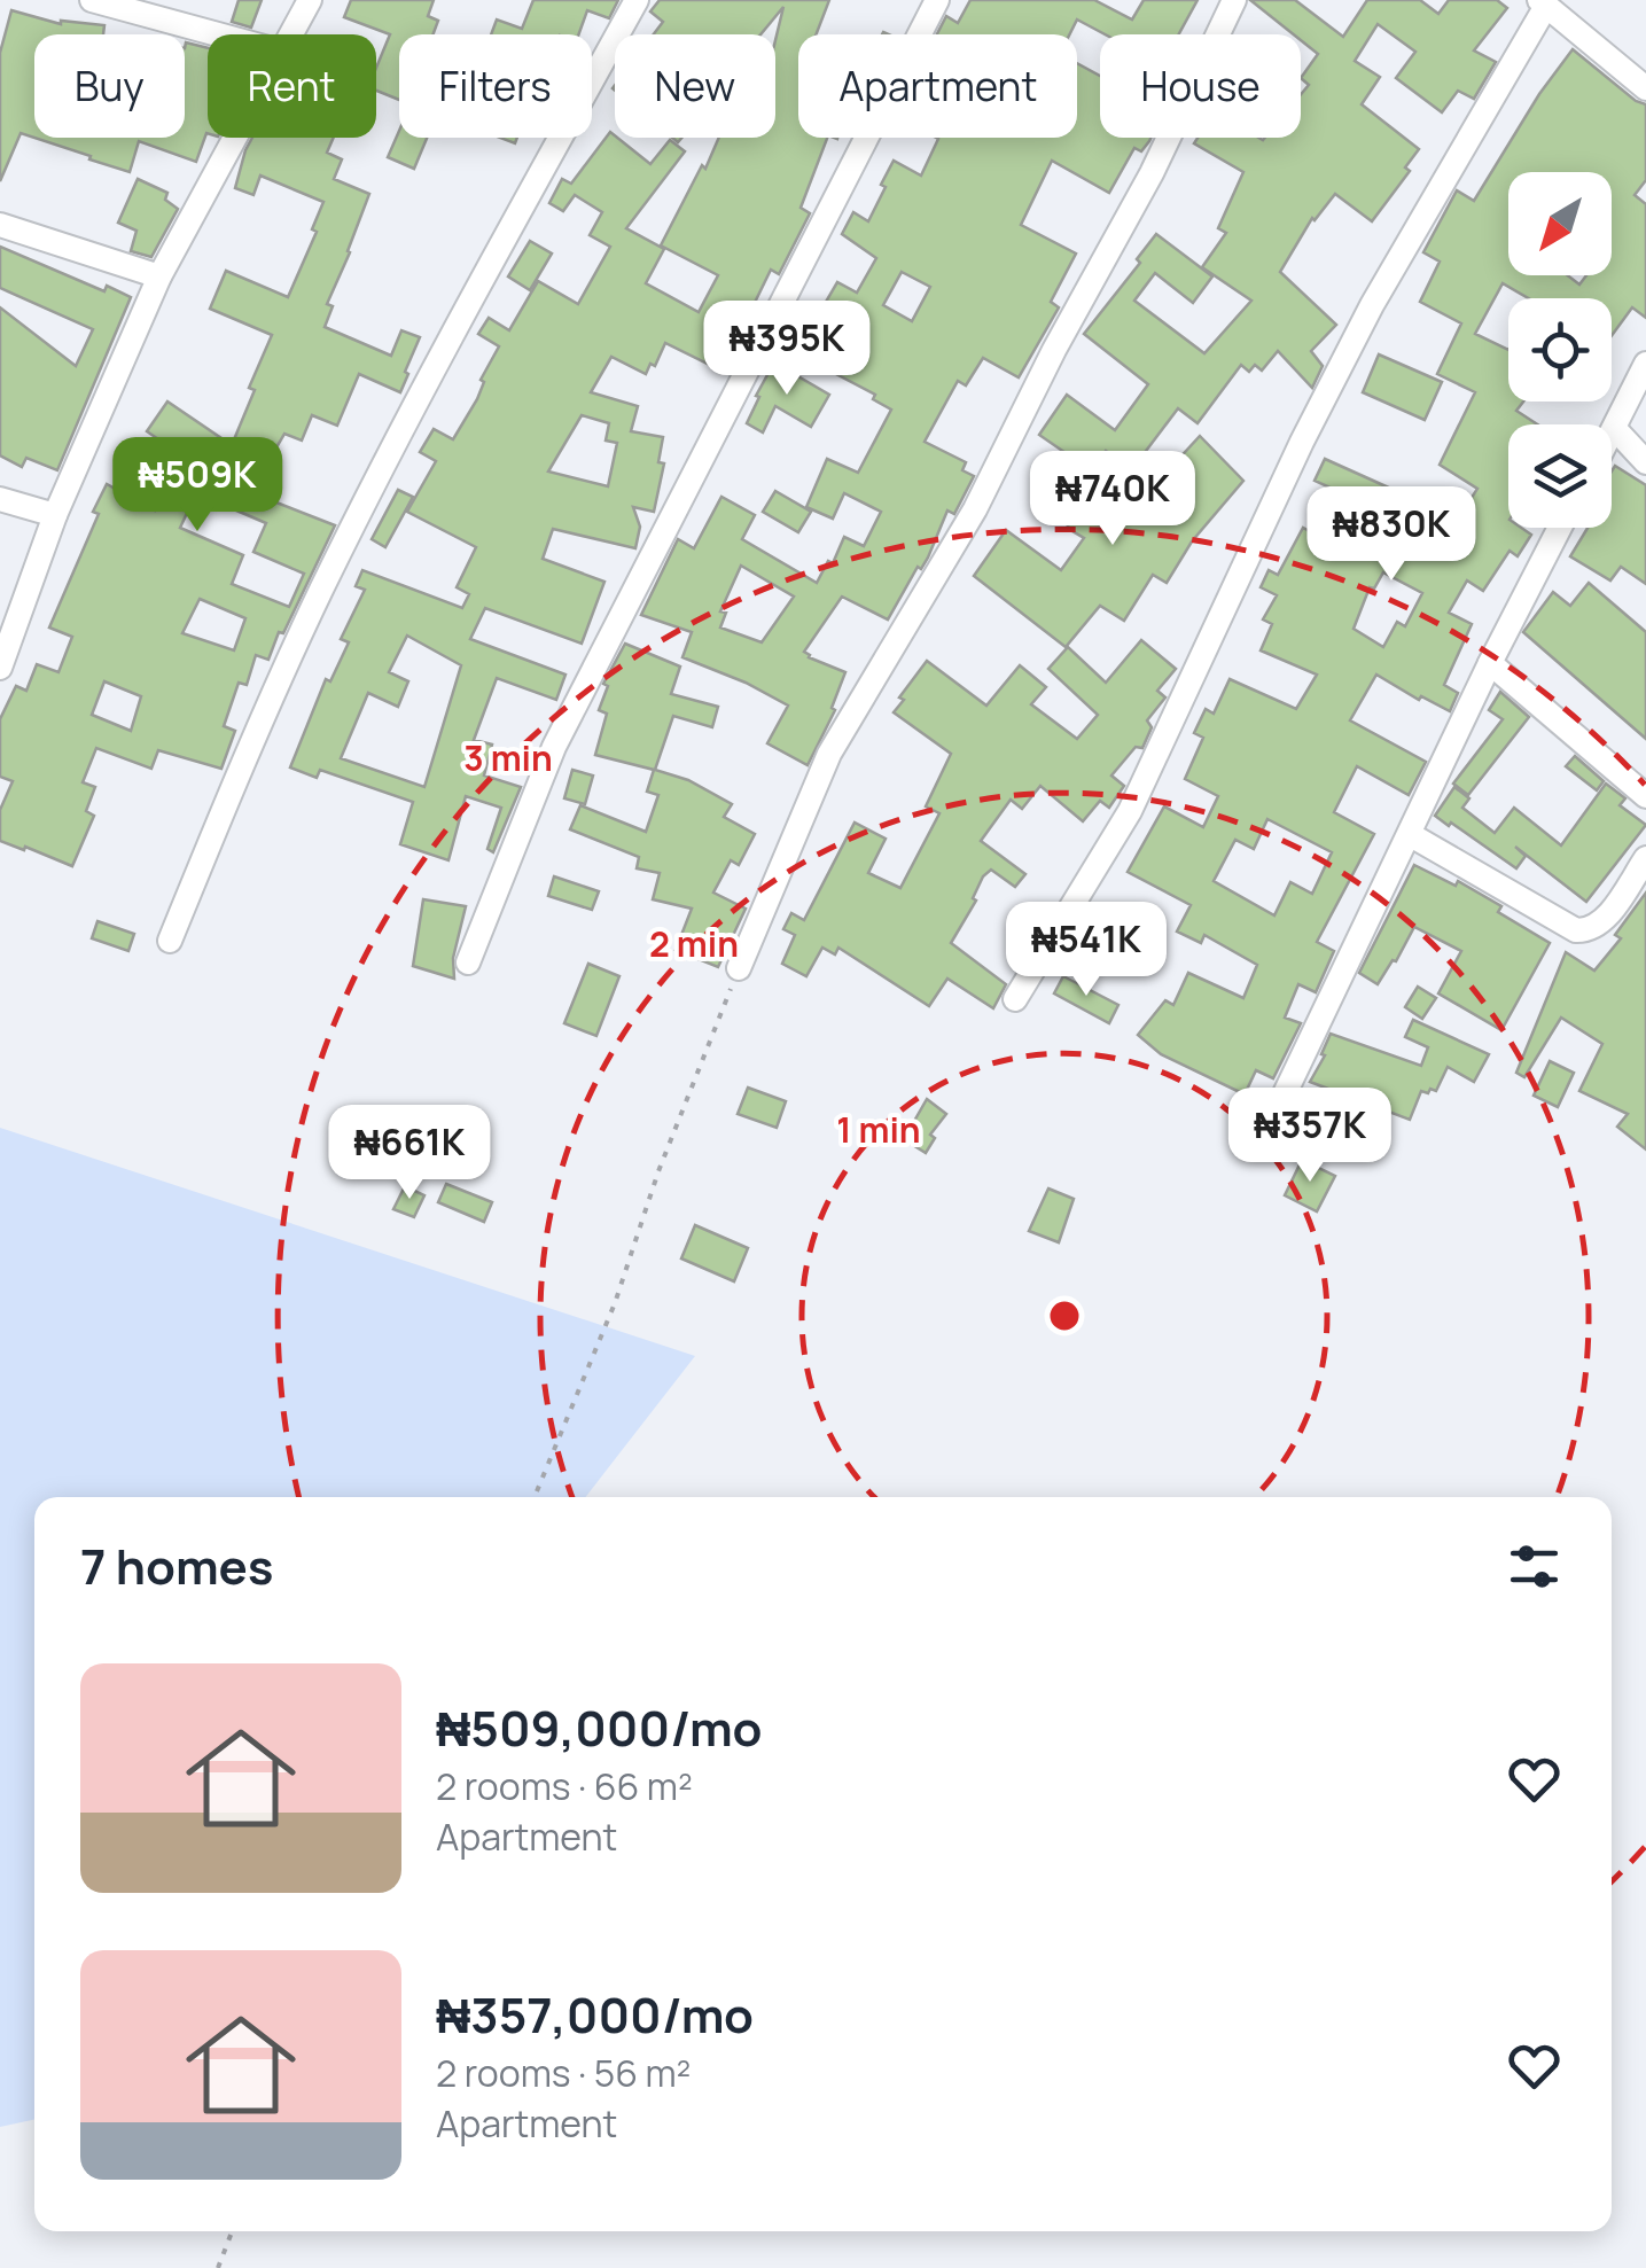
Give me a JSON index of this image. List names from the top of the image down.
{
  "north": "bottom left",
  "page": {
    "chip": [
      "Buy",
      "Rent",
      "Filters",
      "New",
      "Apartment",
      "House"
    ],
    "price": [
      "₦395K",
      "₦509K",
      "₦740K",
      "₦830K",
      "₦541K",
      "₦357K",
      "₦661K"
    ],
    "heading": "7 homes",
    "list": [
      {
        "name": "₦509,000/mo",
        "note": "2 rooms · 66 m² · Apartment"
      },
      {
        "name": "₦357,000/mo",
        "note": "2 rooms · 56 m² · Apartment"
      }
    ]
  },
  "rings": ["3 min", "2 min", "1 min"]
}
